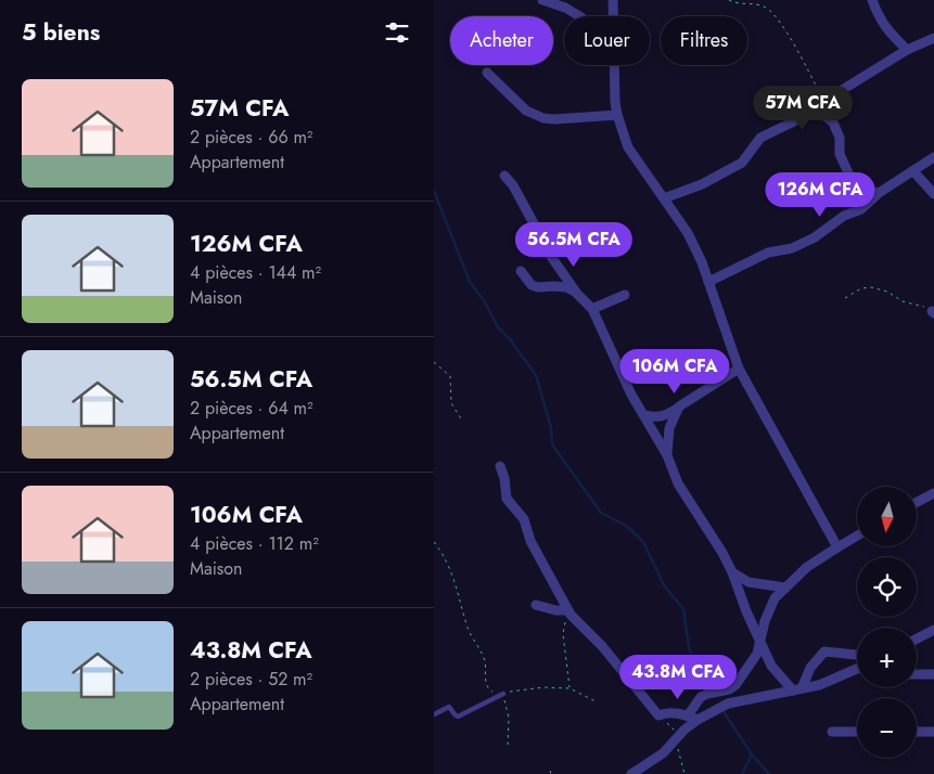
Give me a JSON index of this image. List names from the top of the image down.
{
  "north": "bottom",
  "page": {
    "heading": "5 biens",
    "chip": ["Acheter", "Louer", "Filtres"],
    "list": [
      {
        "name": "57M CFA",
        "note": "2 pièces · 66 m² · Appartement"
      },
      {
        "name": "126M CFA",
        "note": "4 pièces · 144 m² · Maison"
      },
      {
        "name": "56.5M CFA",
        "note": "2 pièces · 64 m² · Appartement"
      },
      {
        "name": "106M CFA",
        "note": "4 pièces · 112 m² · Maison"
      },
      {
        "name": "43.8M CFA",
        "note": "2 pièces · 52 m² · Appartement"
      }
    ],
    "price": [
      "57M CFA",
      "126M CFA",
      "56.5M CFA",
      "106M CFA",
      "43.8M CFA"
    ],
    "map_buttons": ["+", "−"]
  }
}
